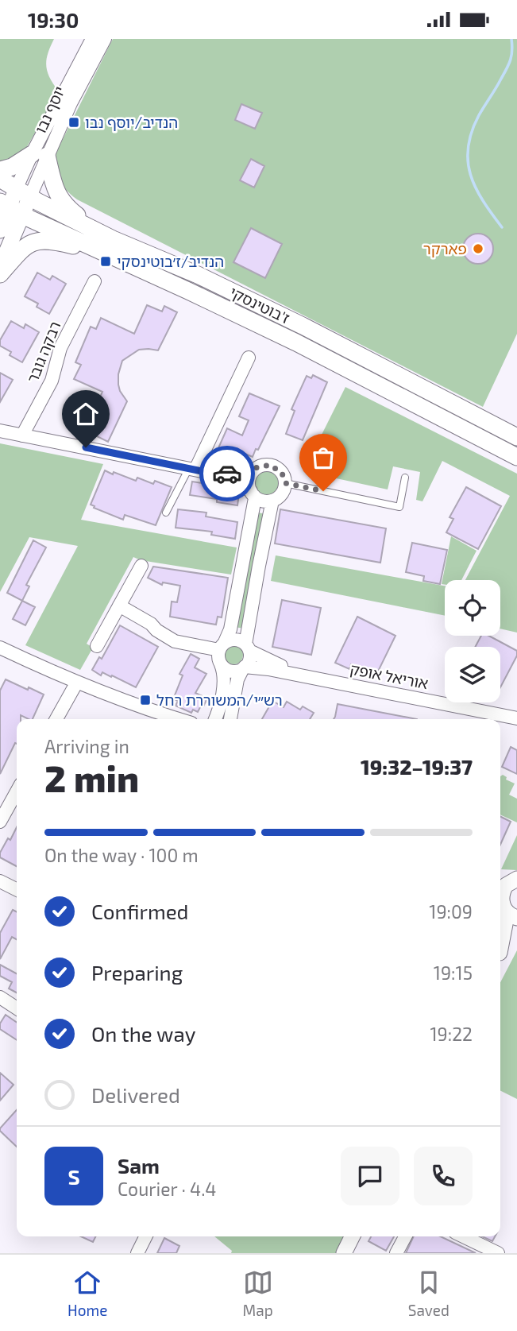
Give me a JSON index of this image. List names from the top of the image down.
{
  "streets": {
    "main road": ["ז'בוטינסקי"],
    "street": ["יוסף נבו", "רבקה גובר", "אוריאל אופק"]
  },
  "crossings": [
    ["יוסף נבו", "ז'בוטינסקי"]
  ],
  "places": {
    "transit": ["הנדיב/יוסף נבו", "הנדיב/ז׳בוטינסקי", "רש״י/המשוררת רחל"],
    "other": ["פארקר"]
  },
  "page": {
    "status": "19:30",
    "heading": ["2 min", "Arriving in", "19:32–19:37"],
    "panel": ["Sam", "Courier · 4.4"],
    "bar": "On the way · 100 m",
    "list": [
      ["Confirmed", "19:09"],
      ["Preparing", "19:15"],
      ["On the way", "19:22"],
      "Delivered"
    ],
    "round": "S",
    "tabs": ["Home", "Map", "Saved"]
  }
}
